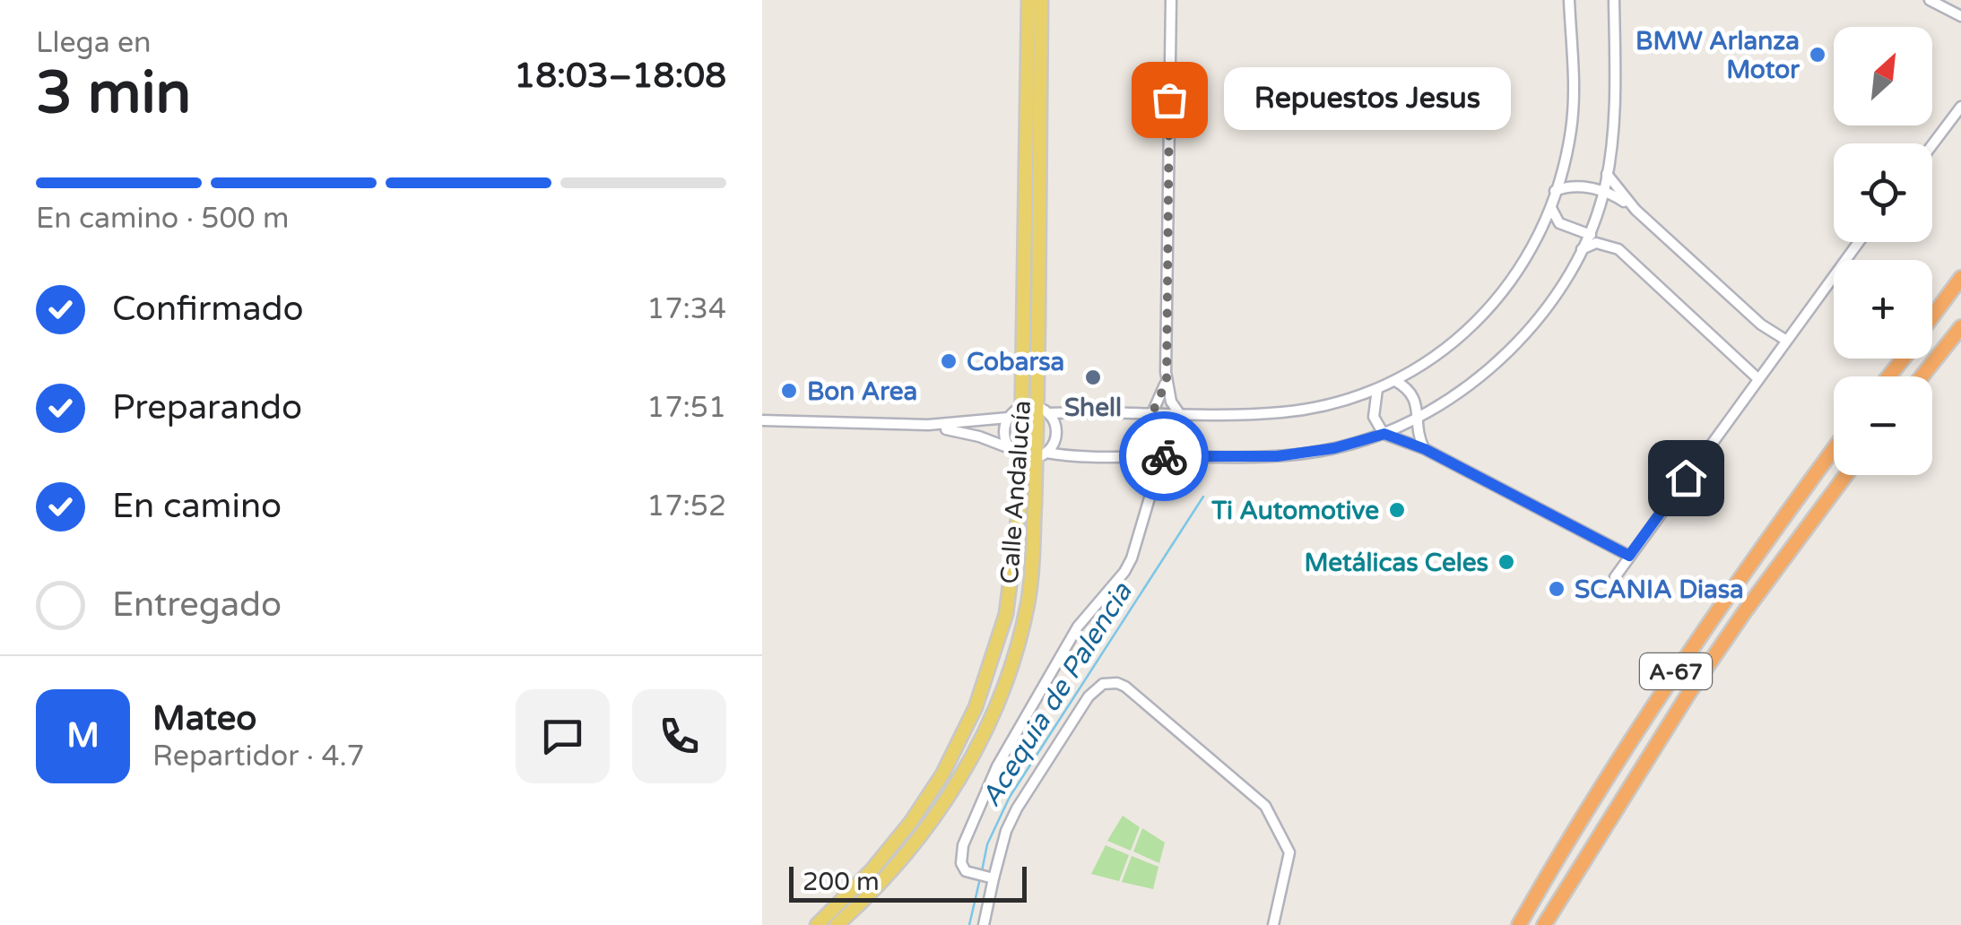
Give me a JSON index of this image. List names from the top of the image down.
{
  "streets": {
    "highway": ["A-67"],
    "main road": ["Calle Andalucía"]
  },
  "water": ["Acequia de Palencia"],
  "places": [
    "BMW Arlanza Motor",
    "Repuestos Jesus",
    "Cobarsa",
    "Shell",
    "Bon Area",
    "Ti Automotive",
    "Metálicas Celes",
    "SCANIA Diasa"
  ],
  "scale_bar": "200 m",
  "north": "top right",
  "page": {
    "heading": ["3 min", "Llega en", "18:03–18:08"],
    "panel": ["Mateo", "Repartidor · 4.7"],
    "map_buttons": ["+", "−"],
    "bubble": "Repuestos Jesus",
    "bar": "En camino · 500 m",
    "list": [
      ["Confirmado", "17:34"],
      ["Preparando", "17:51"],
      ["En camino", "17:52"],
      "Entregado"
    ],
    "round": "M",
    "scale": "200 m"
  }
}
